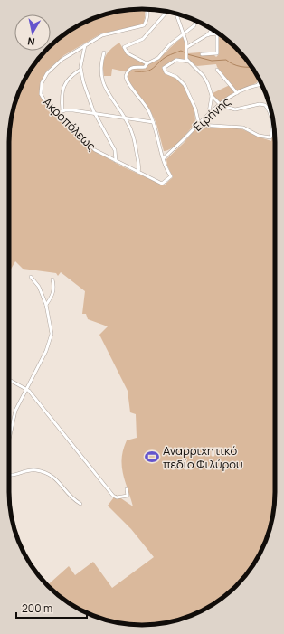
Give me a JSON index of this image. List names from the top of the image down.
{
  "streets": {
    "street": ["Ειρήνης", "Ακροπόλεως"]
  },
  "crossings": [
    ["Ειρήνης", "Ακροπόλεως"]
  ],
  "places": {
    "sports": ["Αναρριχητικό πεδίο Φιλύρου"]
  },
  "scale_bar": "200 m",
  "north": "bottom"
}
